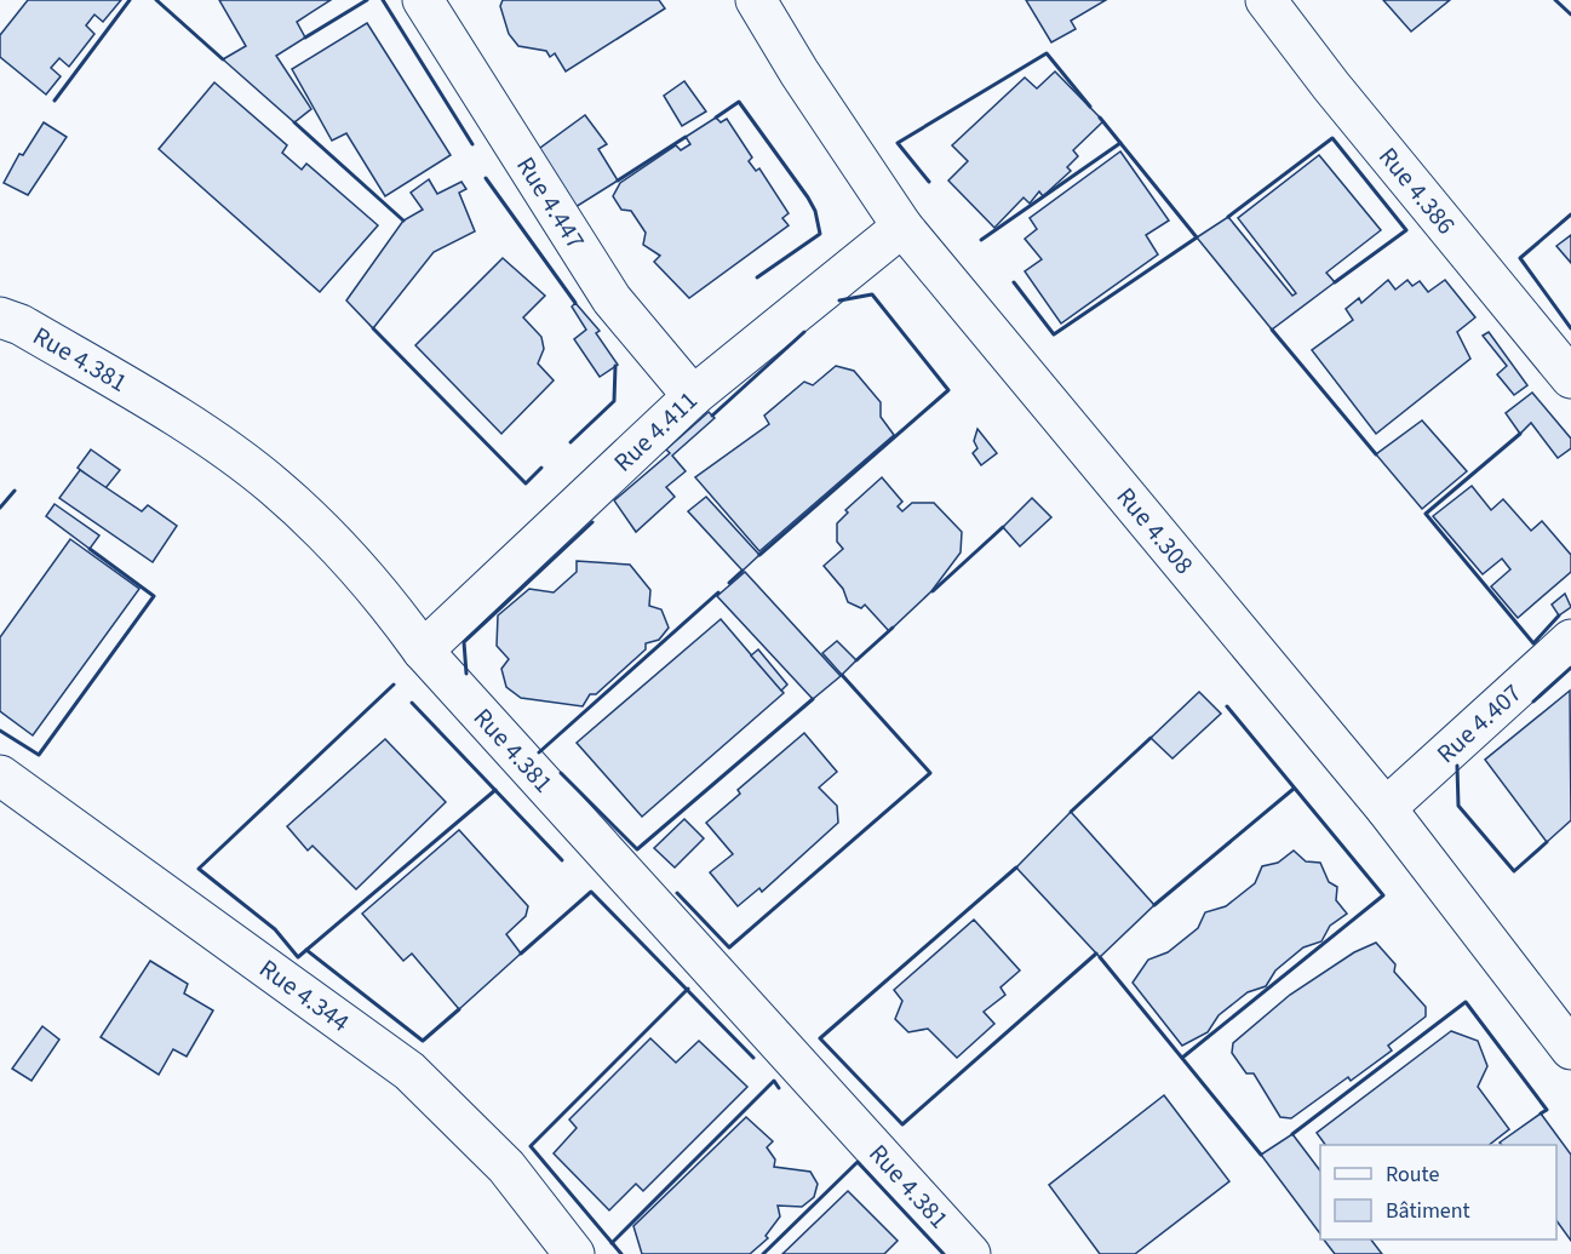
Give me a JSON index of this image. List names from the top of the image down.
{
  "streets": {
    "street": [
      "Rue 4.386",
      "Rue 4.447",
      "Rue 4.381",
      "Rue 4.411",
      "Rue 4.308",
      "Rue 4.407",
      "Rue 4.344"
    ]
  },
  "crossings": [
    ["Rue 4.447", "Rue 4.411"],
    ["Rue 4.381", "Rue 4.411"],
    ["Rue 4.411", "Rue 4.308"],
    ["Rue 4.308", "Rue 4.407"]
  ],
  "legend": ["Route", "Bâtiment"]
}
